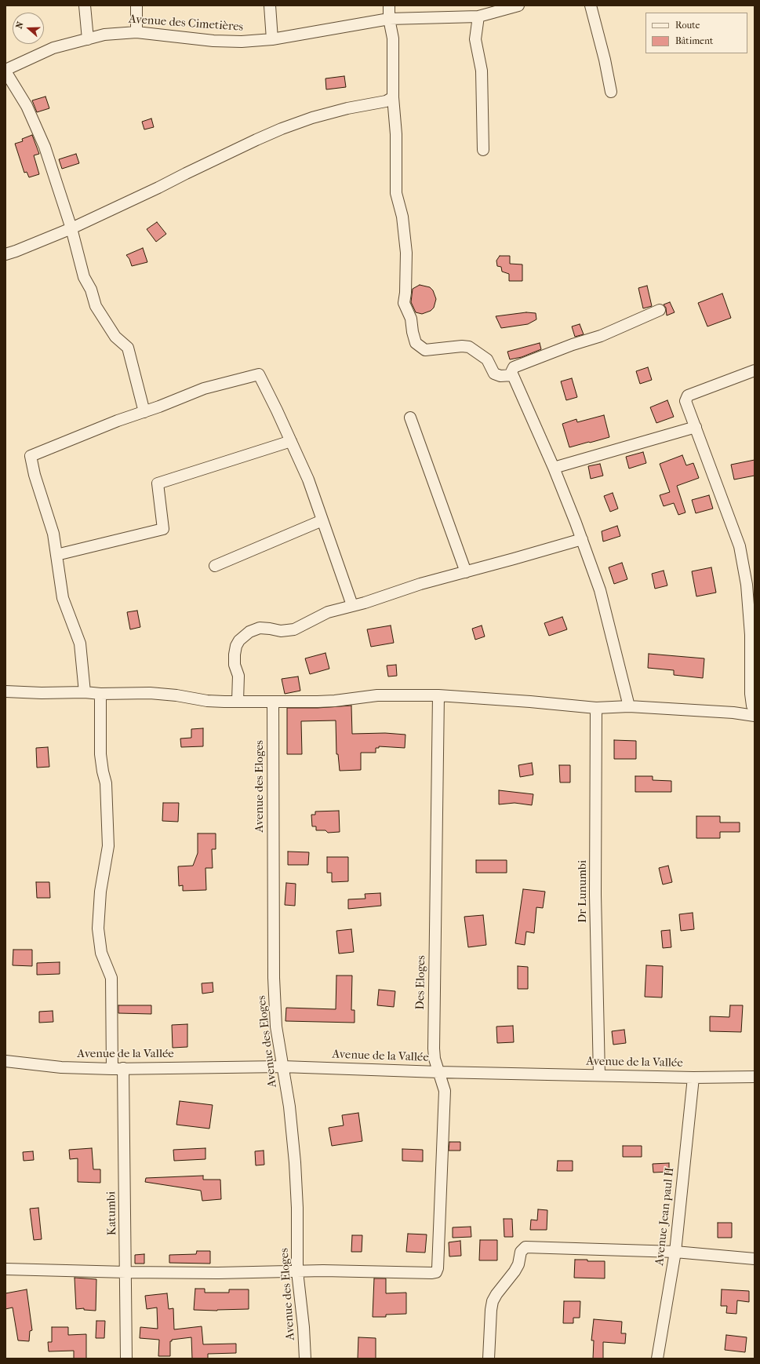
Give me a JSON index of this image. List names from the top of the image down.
{
  "streets": {
    "street": [
      "Avenue des Cimetières",
      "Avenue des Eloges",
      "Dr Lunumbi",
      "Des Eloges",
      "Avenue de la Vallée",
      "Katumbi",
      "Avenue Jean paul II"
    ]
  },
  "crossings": [
    ["Avenue des Eloges", "Des Eloges"],
    ["Avenue des Eloges", "Avenue de la Vallée"],
    ["Dr Lunumbi", "Avenue de la Vallée"],
    ["Des Eloges", "Avenue de la Vallée"],
    ["Avenue de la Vallée", "Katumbi"],
    ["Avenue de la Vallée", "Avenue Jean paul II"]
  ],
  "legend": ["Route", "Bâtiment"],
  "north": "left"
}
